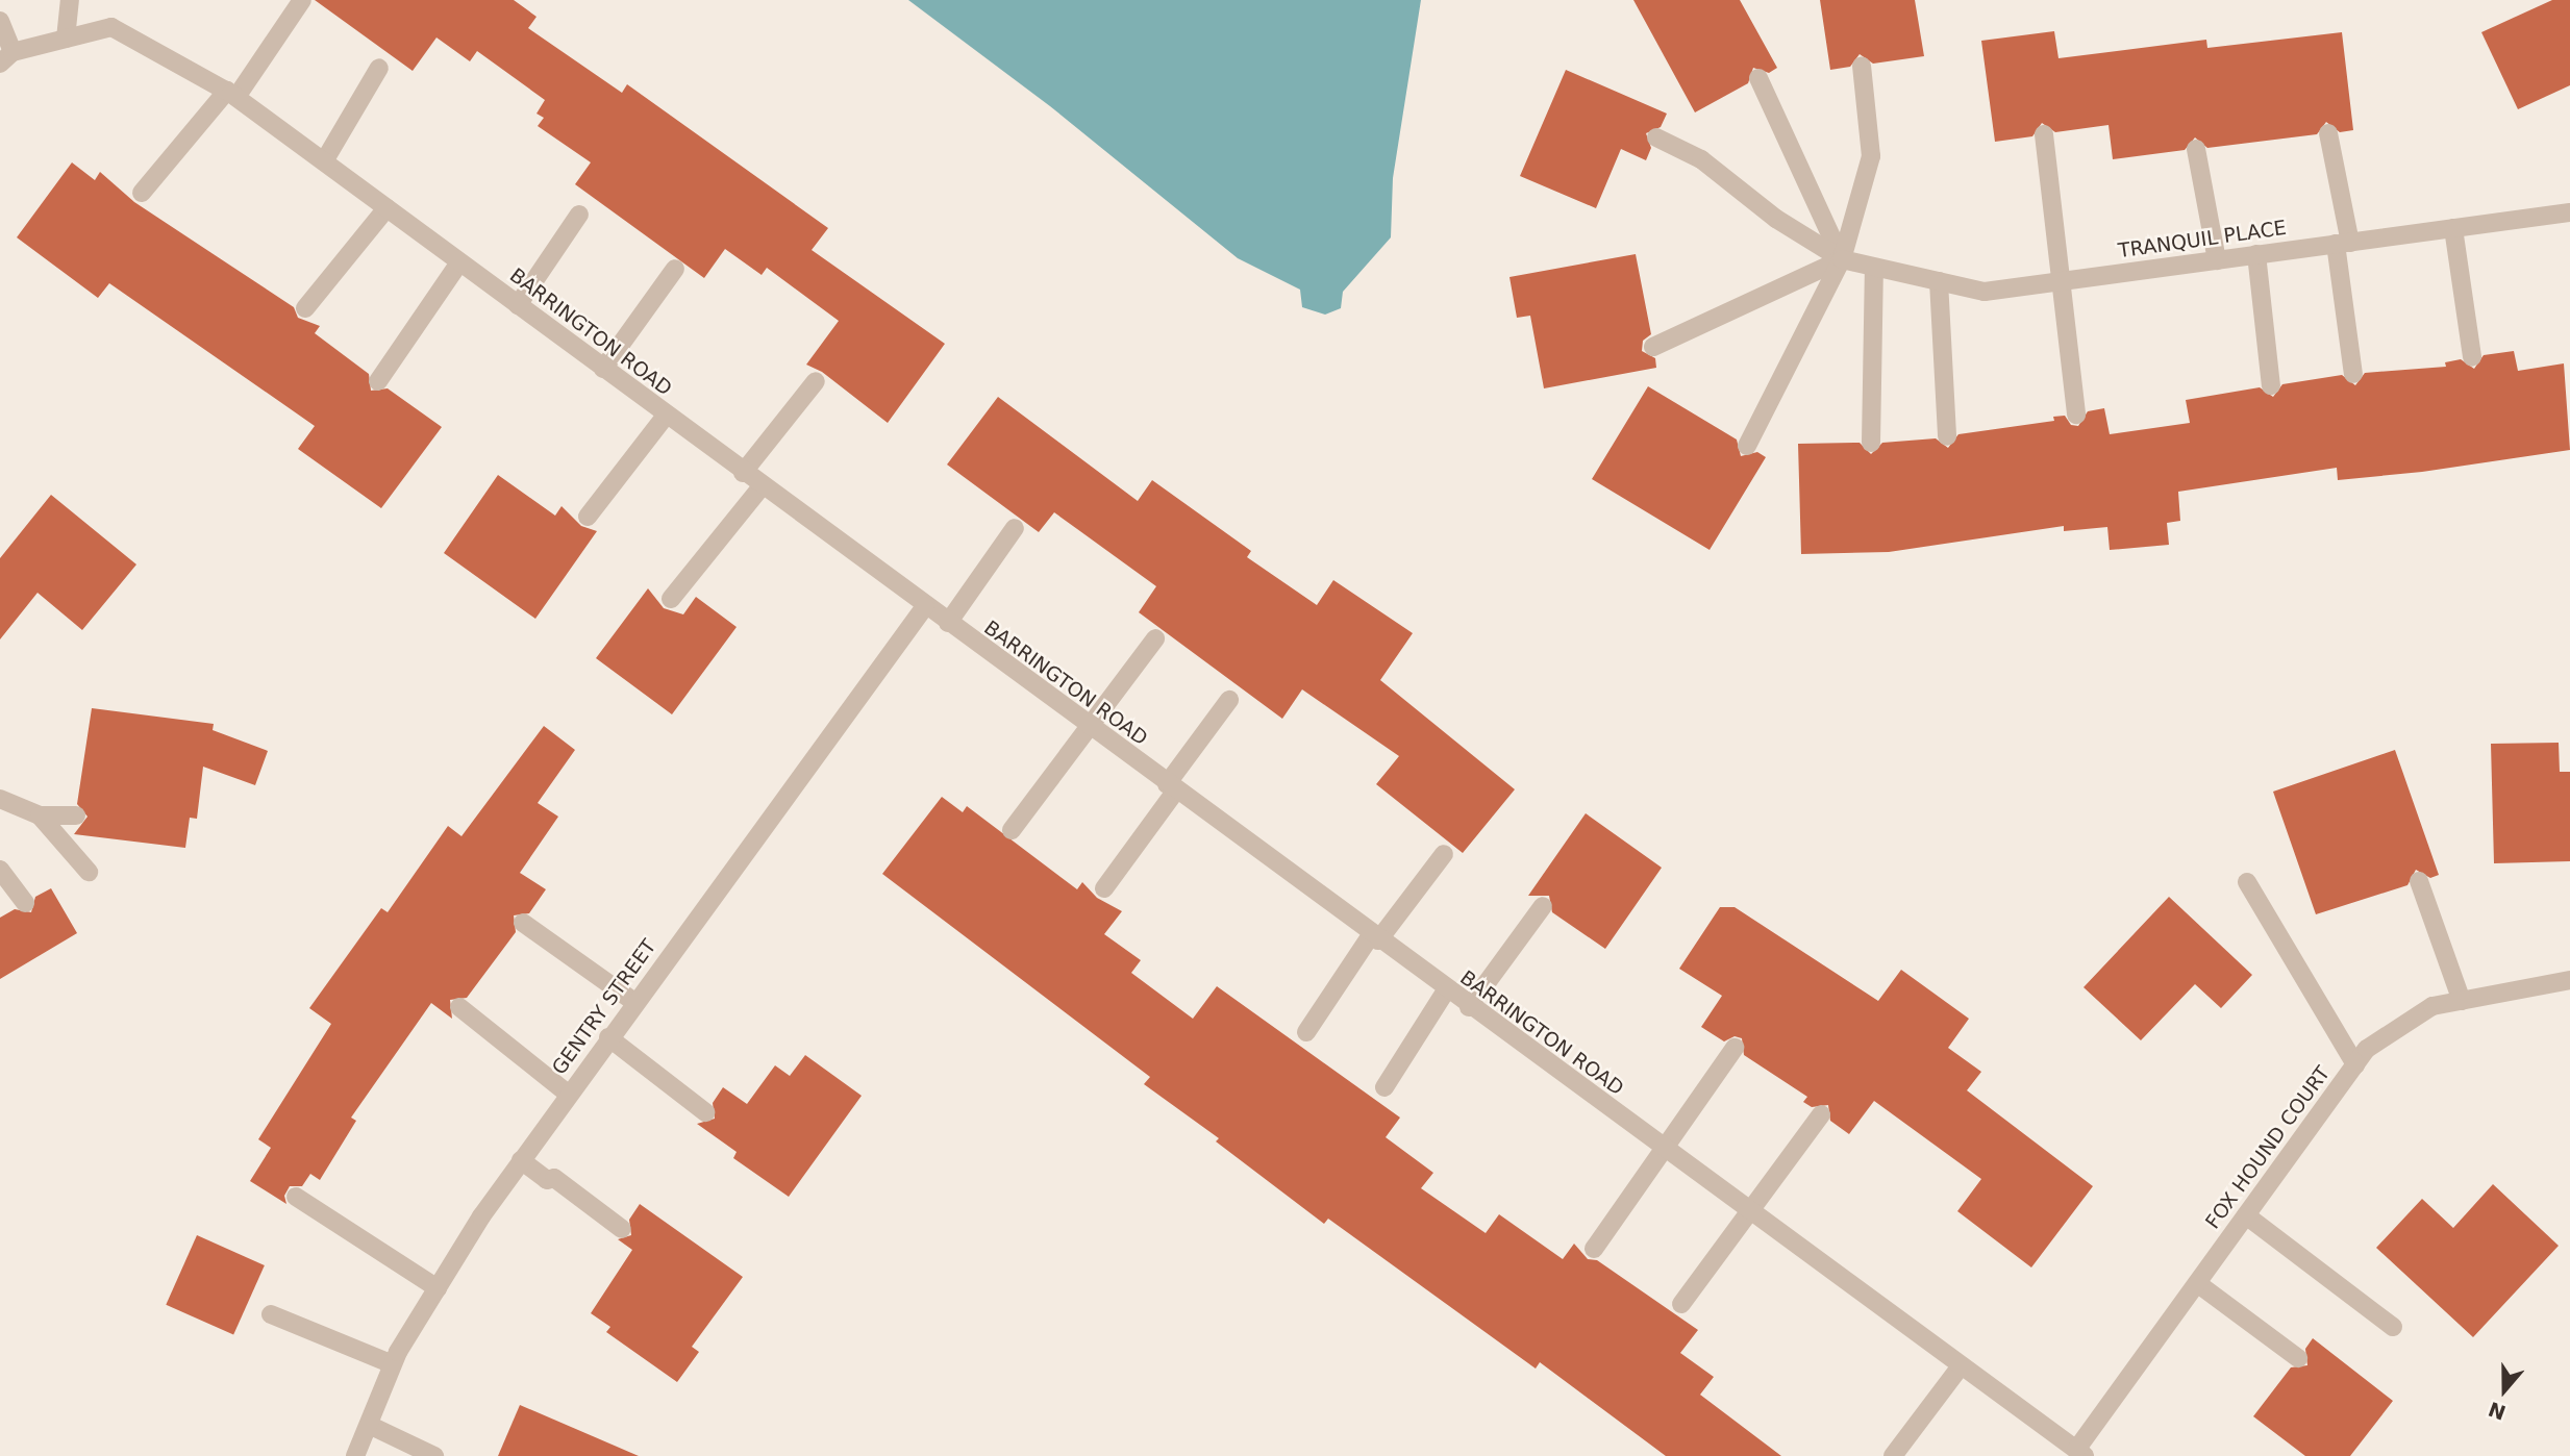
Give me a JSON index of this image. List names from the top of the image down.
{
  "streets": {
    "street": [
      "TRANQUIL PLACE",
      "BARRINGTON ROAD",
      "GENTRY STREET",
      "FOX HOUND COURT"
    ]
  },
  "crossings": [
    ["BARRINGTON ROAD", "GENTRY STREET"],
    ["BARRINGTON ROAD", "FOX HOUND COURT"]
  ],
  "north": "bottom"
}
